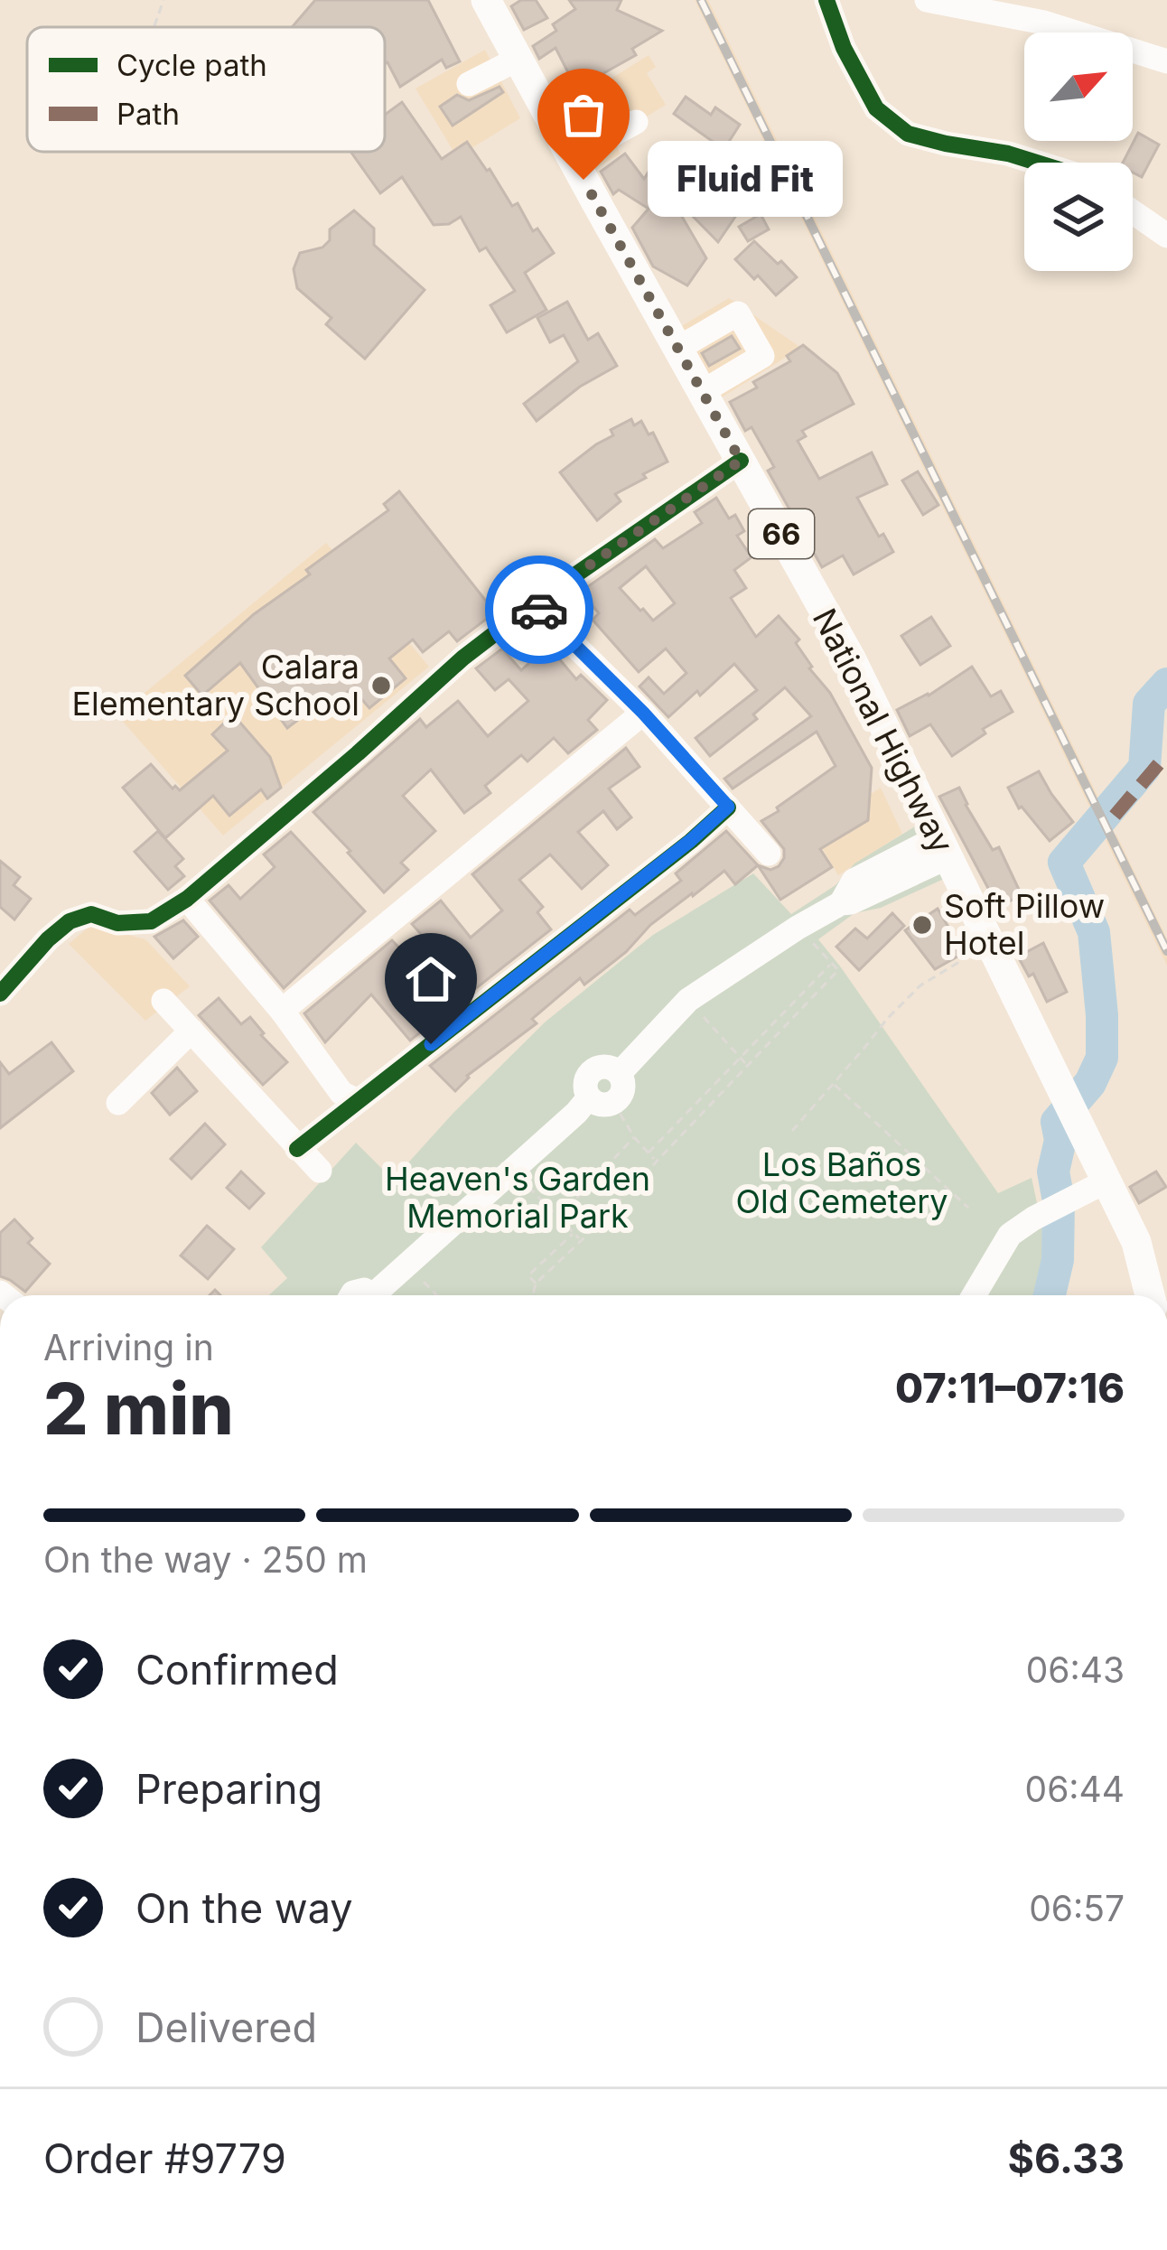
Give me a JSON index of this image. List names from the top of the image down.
{
  "streets": {
    "main road": ["66", "National Highway"]
  },
  "parks": ["Los Baños Old Cemetery", "Heaven's Garden Memorial Park"],
  "places": ["Fluid Fit", "Calara Elementary School", "Soft Pillow Hotel"],
  "legend": ["Cycle path", "Path"],
  "north": "top right",
  "page": {
    "bubble": "Fluid Fit",
    "heading": ["2 min", "Arriving in", "07:11–07:16"],
    "panel": ["Order #9779", "$6.33"],
    "bar": "On the way · 250 m",
    "list": [
      ["Confirmed", "06:43"],
      ["Preparing", "06:44"],
      ["On the way", "06:57"],
      "Delivered"
    ]
  }
}
